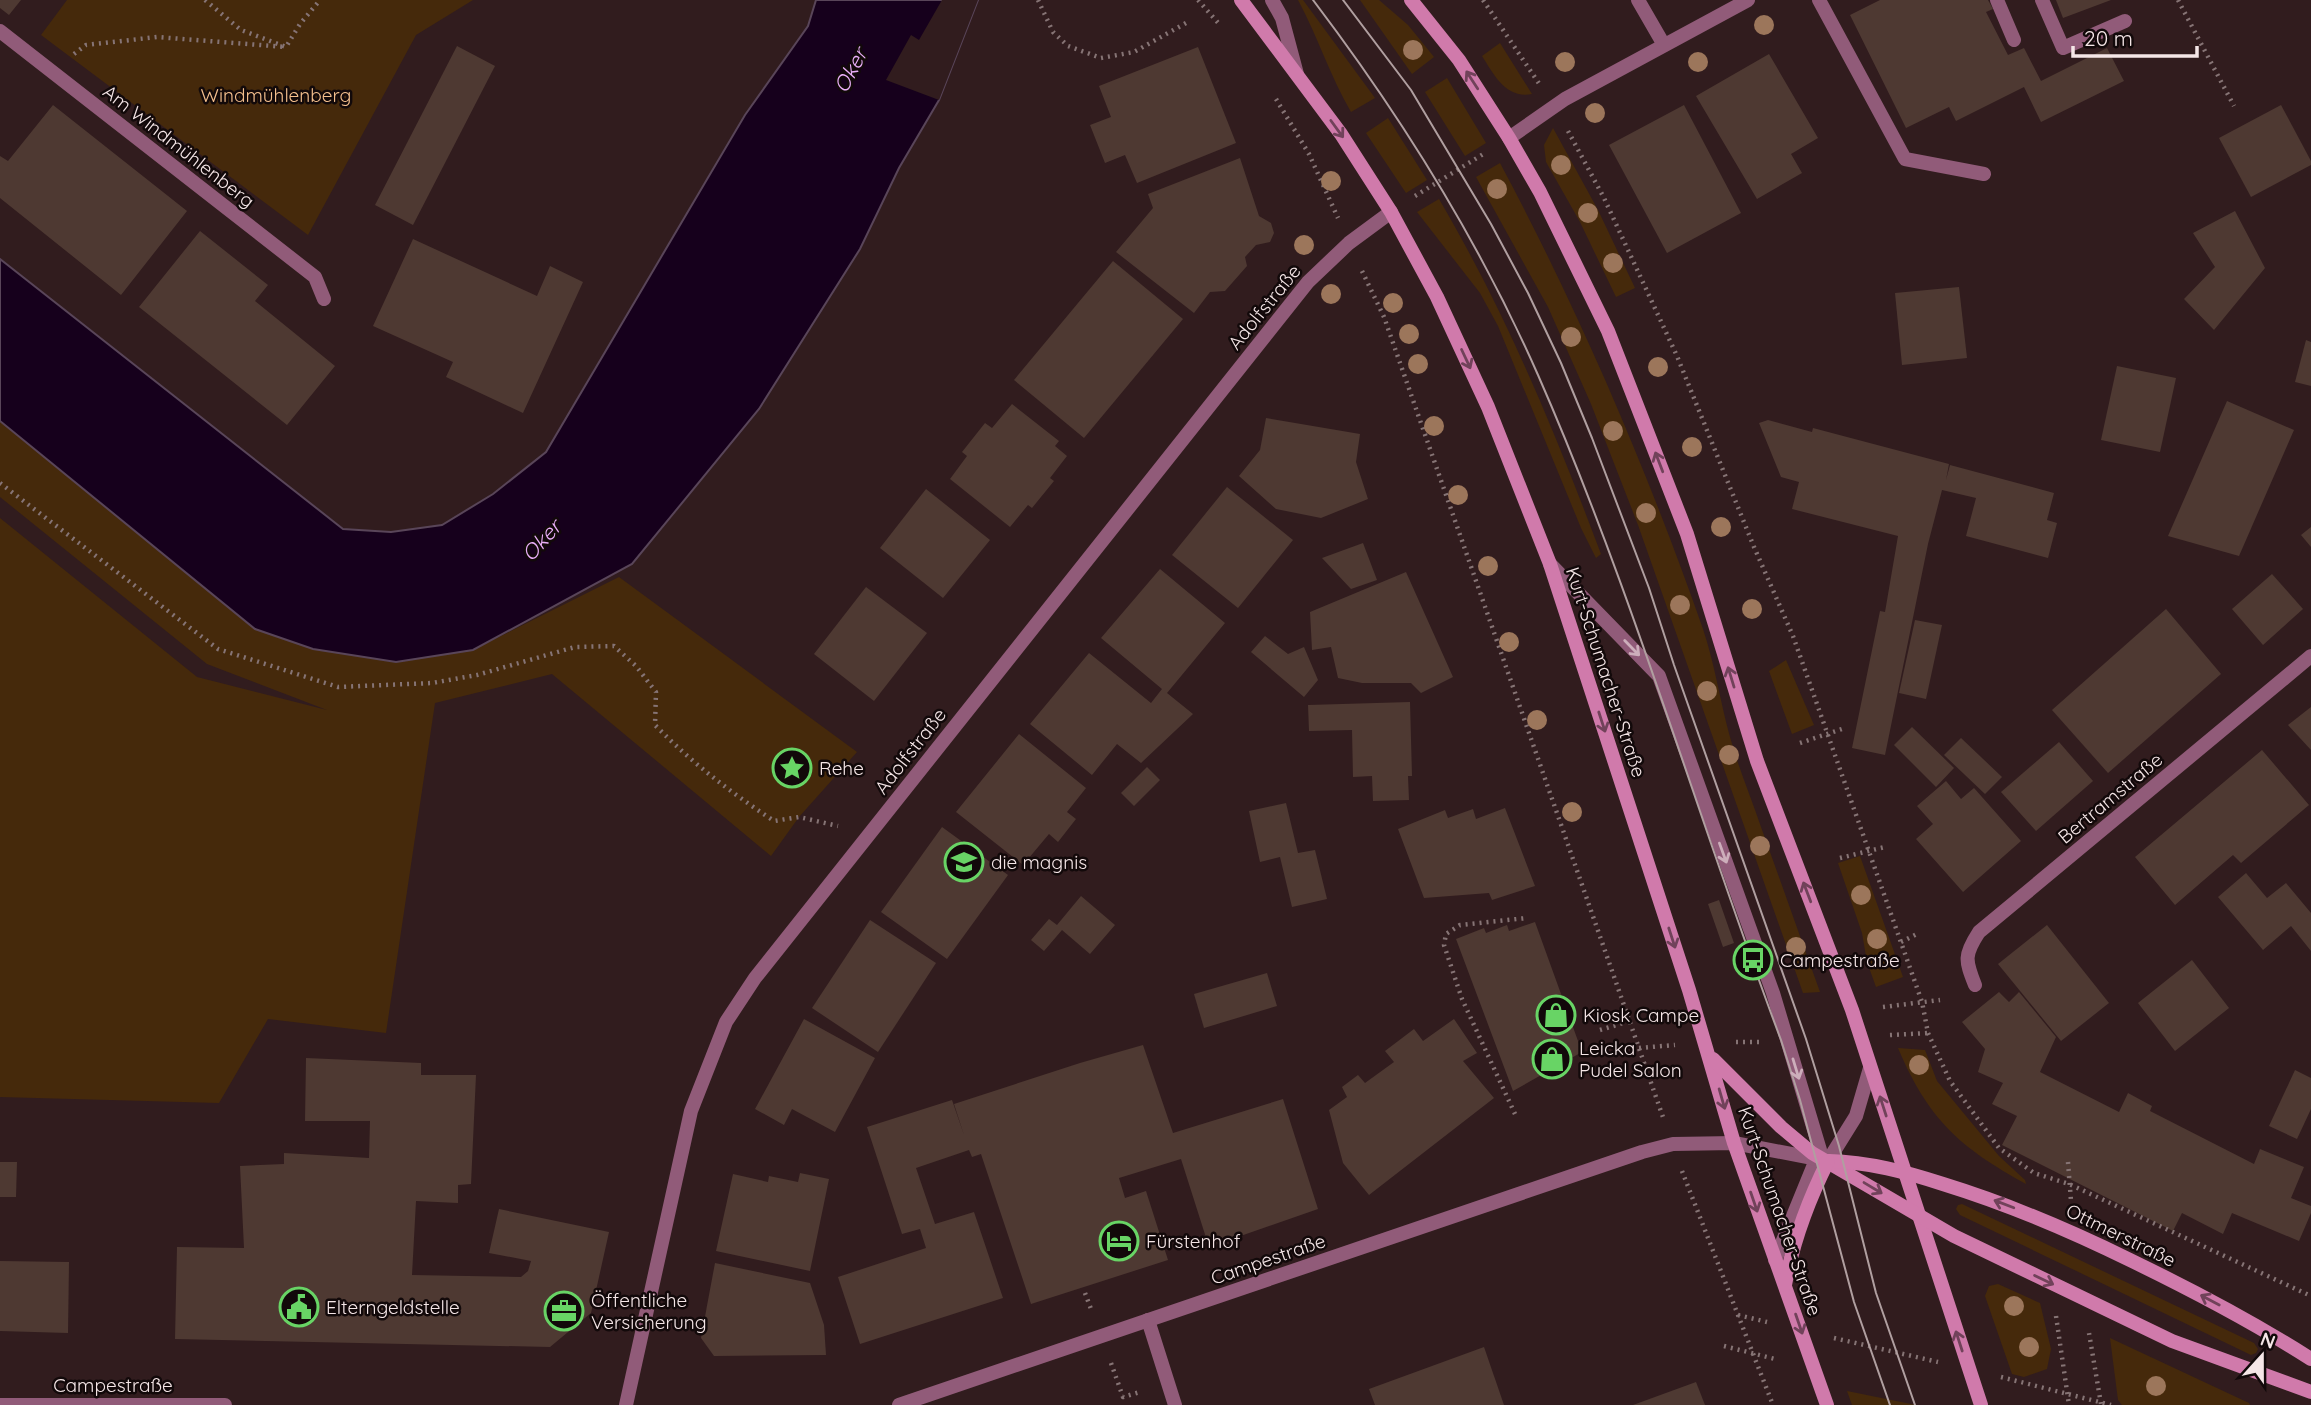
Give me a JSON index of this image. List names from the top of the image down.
{
  "streets": {
    "main road": ["Kurt-Schumacher-Straße", "Ottmerstraße"],
    "street": [
      "Am Windmühlenberg",
      "Adolfstraße",
      "Bertramstraße",
      "Campestraße"
    ]
  },
  "crossings": [
    ["Adolfstraße", "Kurt-Schumacher-Straße"],
    ["Kurt-Schumacher-Straße", "Campestraße"],
    ["Ottmerstraße", "Campestraße"]
  ],
  "one_way": ["Kurt-Schumacher-Straße"],
  "water": ["Oker"],
  "parks": ["Windmühlenberg"],
  "places": {
    "place": ["Rehe"],
    "school or university": ["die magnis"],
    "bus stop": ["Campestraße"],
    "shop": ["Kiosk Campe", "Leicka Pudel Salon"],
    "hotel": ["Fürstenhof"],
    "public building": ["Elterngeldstelle"],
    "office": ["Öffentliche Versicherung"]
  },
  "scale_bar": "20 m",
  "north": "top"
}
